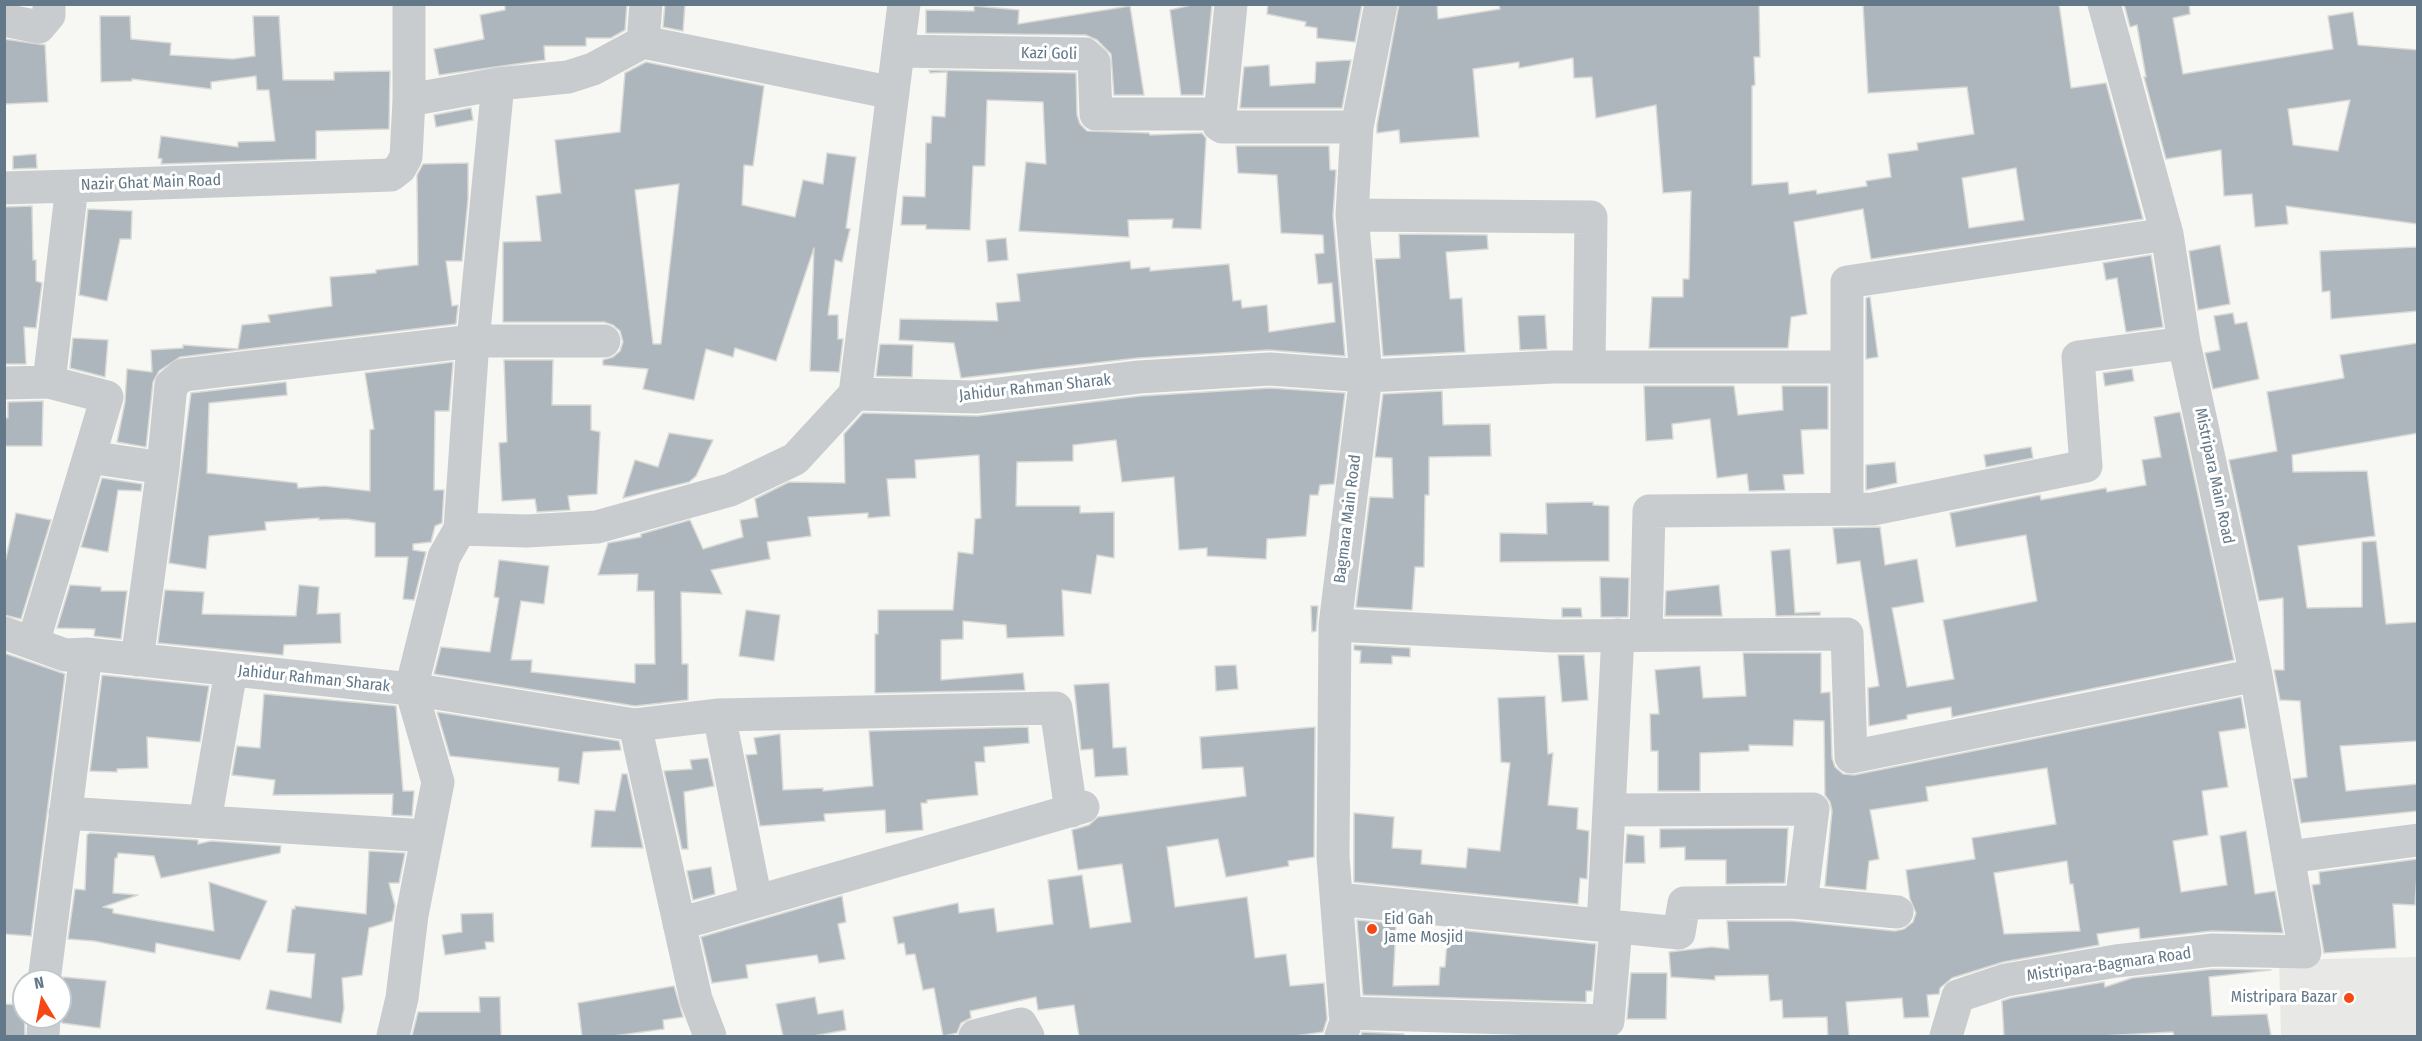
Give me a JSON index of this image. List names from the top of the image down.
{
  "streets": {
    "street": [
      "Kazi Goli",
      "Nazir Ghat Main Road",
      "Jahidur Rahman Sharak",
      "Mistripara Main Road",
      "Bagmara Main Road",
      "Mistripara-Bagmara Road"
    ]
  },
  "crossings": [
    ["Jahidur Rahman Sharak", "Bagmara Main Road"],
    ["Mistripara Main Road", "Mistripara-Bagmara Road"]
  ],
  "places": ["Eid Gah Jame Mosjid", "Mistripara Bazar"],
  "north": "top"
}
